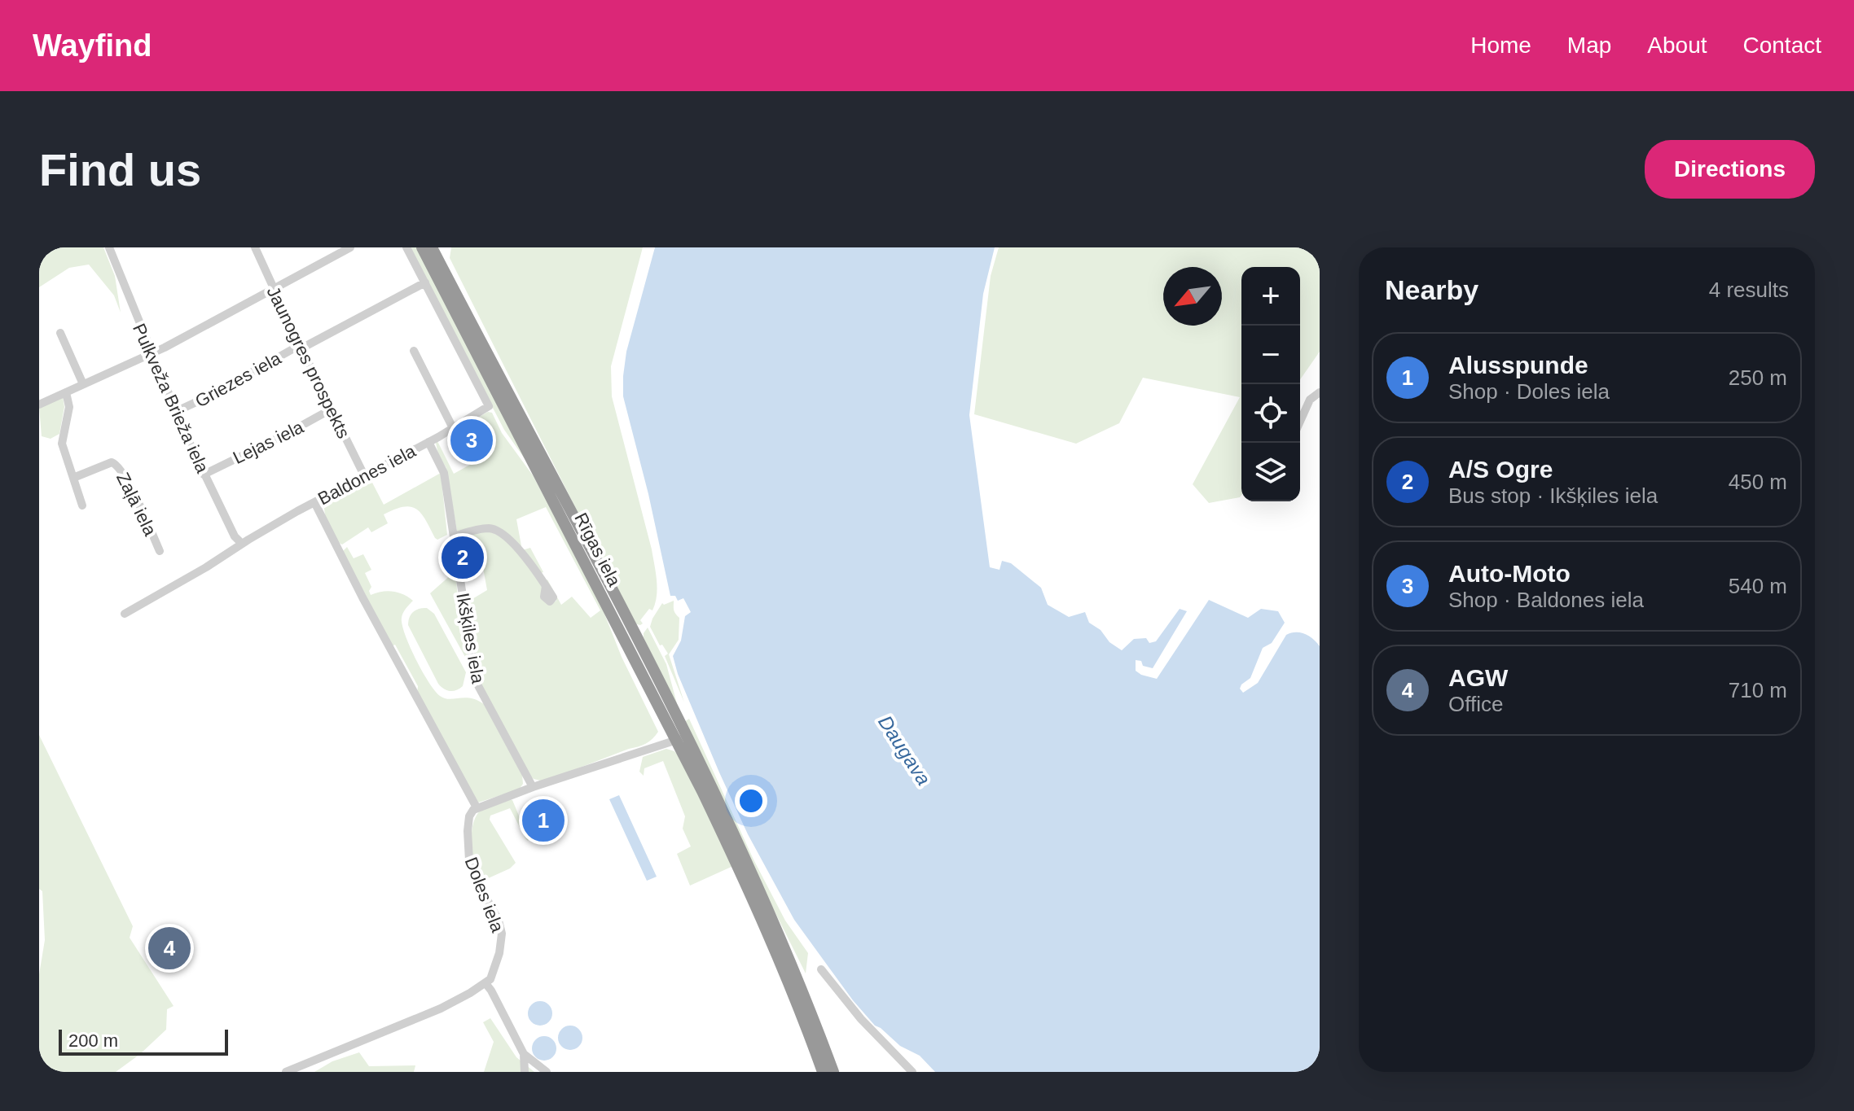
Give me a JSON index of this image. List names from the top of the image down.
{
  "streets": {
    "highway": ["Rīgas iela"],
    "street": [
      "Jaunogres prospekts",
      "Griezes iela",
      "Pulkveža Brieža iela",
      "Lejas iela",
      "Baldones iela",
      "Zaļā iela",
      "Ikšķiles iela",
      "Doles iela"
    ]
  },
  "crossings": [
    ["Jaunogres prospekts", "Griezes iela"],
    ["Jaunogres prospekts", "Lejas iela"],
    ["Jaunogres prospekts", "Baldones iela"],
    ["Griezes iela", "Pulkveža Brieža iela"],
    ["Griezes iela", "Baldones iela"],
    ["Pulkveža Brieža iela", "Lejas iela"],
    ["Pulkveža Brieža iela", "Baldones iela"],
    ["Baldones iela", "Ikšķiles iela"]
  ],
  "water": ["Daugava"],
  "scale_bar": "200 m",
  "north": "bottom left",
  "page": {
    "header": "Wayfind",
    "nav": [
      "Home",
      "Map",
      "About",
      "Contact"
    ],
    "buttons": "Directions",
    "title": "Find us",
    "heading": ["Nearby", "4 results"],
    "map_buttons": ["+", "−"],
    "list": [
      {
        "mark": "1",
        "name": "Alusspunde",
        "note": "Shop · Doles iela",
        "value": "250 m"
      },
      {
        "mark": "2",
        "name": "A/S Ogre",
        "note": "Bus stop · Ikšķiles iela",
        "value": "450 m"
      },
      {
        "mark": "3",
        "name": "Auto-Moto",
        "note": "Shop · Baldones iela",
        "value": "540 m"
      },
      {
        "mark": "4",
        "name": "AGW",
        "note": "Office",
        "value": "710 m"
      }
    ],
    "pins": [
      "3",
      "2",
      "1",
      "4"
    ],
    "scale": "200 m"
  }
}
